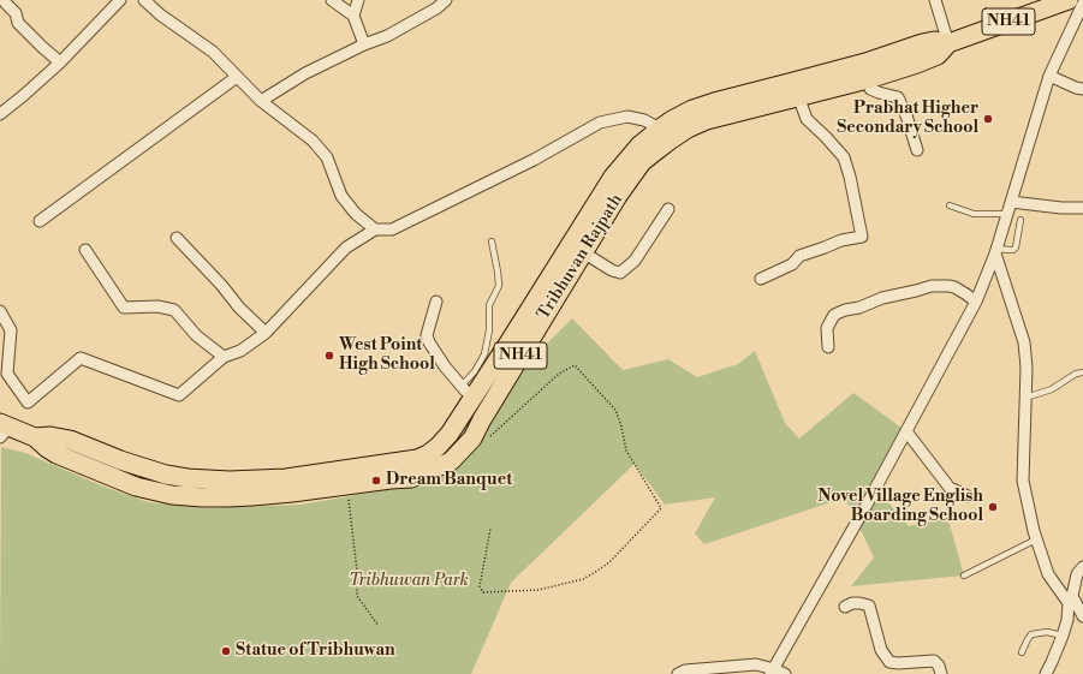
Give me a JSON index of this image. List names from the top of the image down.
{
  "streets": {
    "highway": ["NH41", "Tribhuvan Rajpath"]
  },
  "parks": ["Tribhuwan Park"],
  "places": [
    "Prabhat Higher Secondary School",
    "West Point High School",
    "Dream Banquet",
    "Novel Village English Boarding School",
    "Statue of Tribhuwan"
  ]
}
